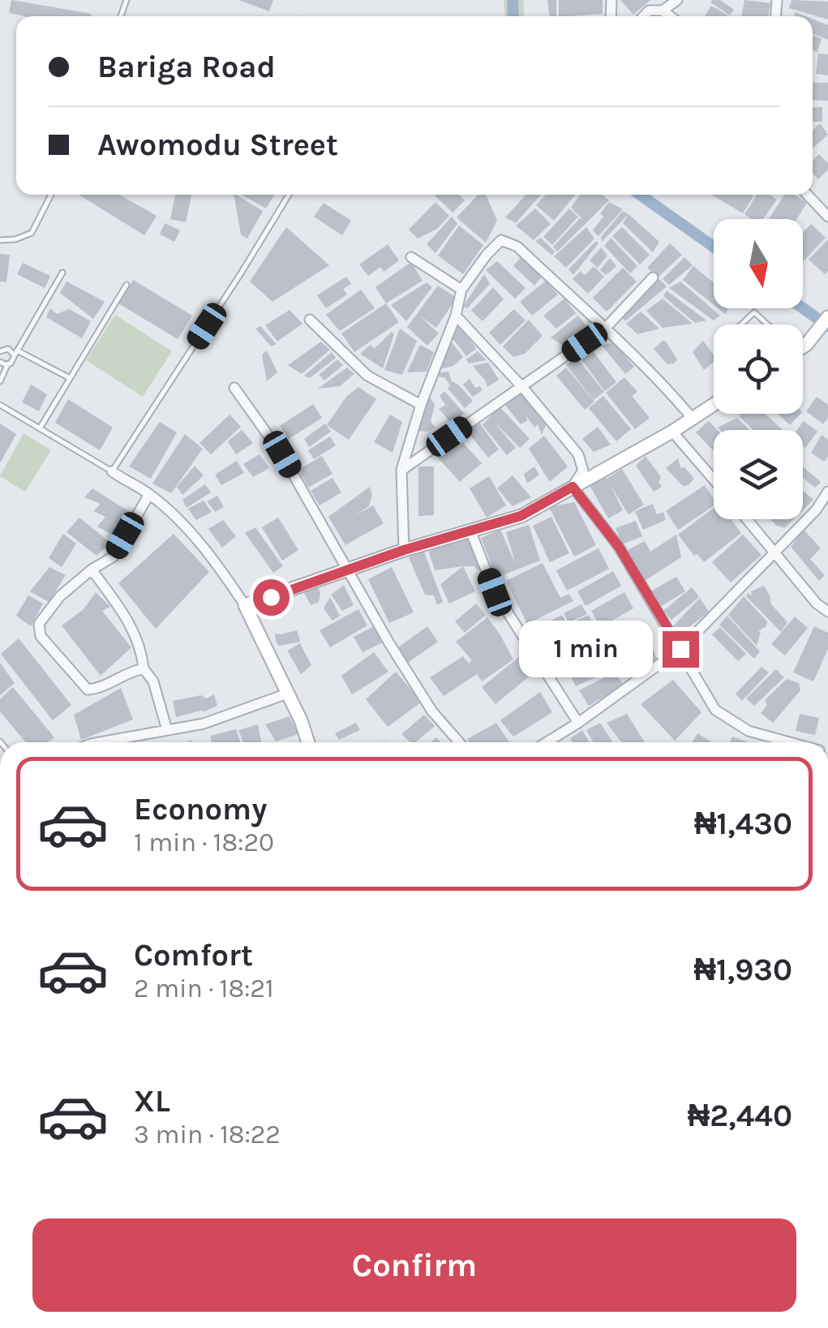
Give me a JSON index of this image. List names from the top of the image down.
{
  "north": "bottom",
  "page": {
    "banner": ["Bariga Road", "Awomodu Street"],
    "bubble": "1 min",
    "list": [
      {
        "name": "Economy",
        "note": "1 min · 18:20",
        "value": "₦1,430"
      },
      {
        "name": "Comfort",
        "note": "2 min · 18:21",
        "value": "₦1,930"
      },
      {
        "name": "XL",
        "note": "3 min · 18:22",
        "value": "₦2,440"
      }
    ],
    "buttons": "Confirm"
  }
}
